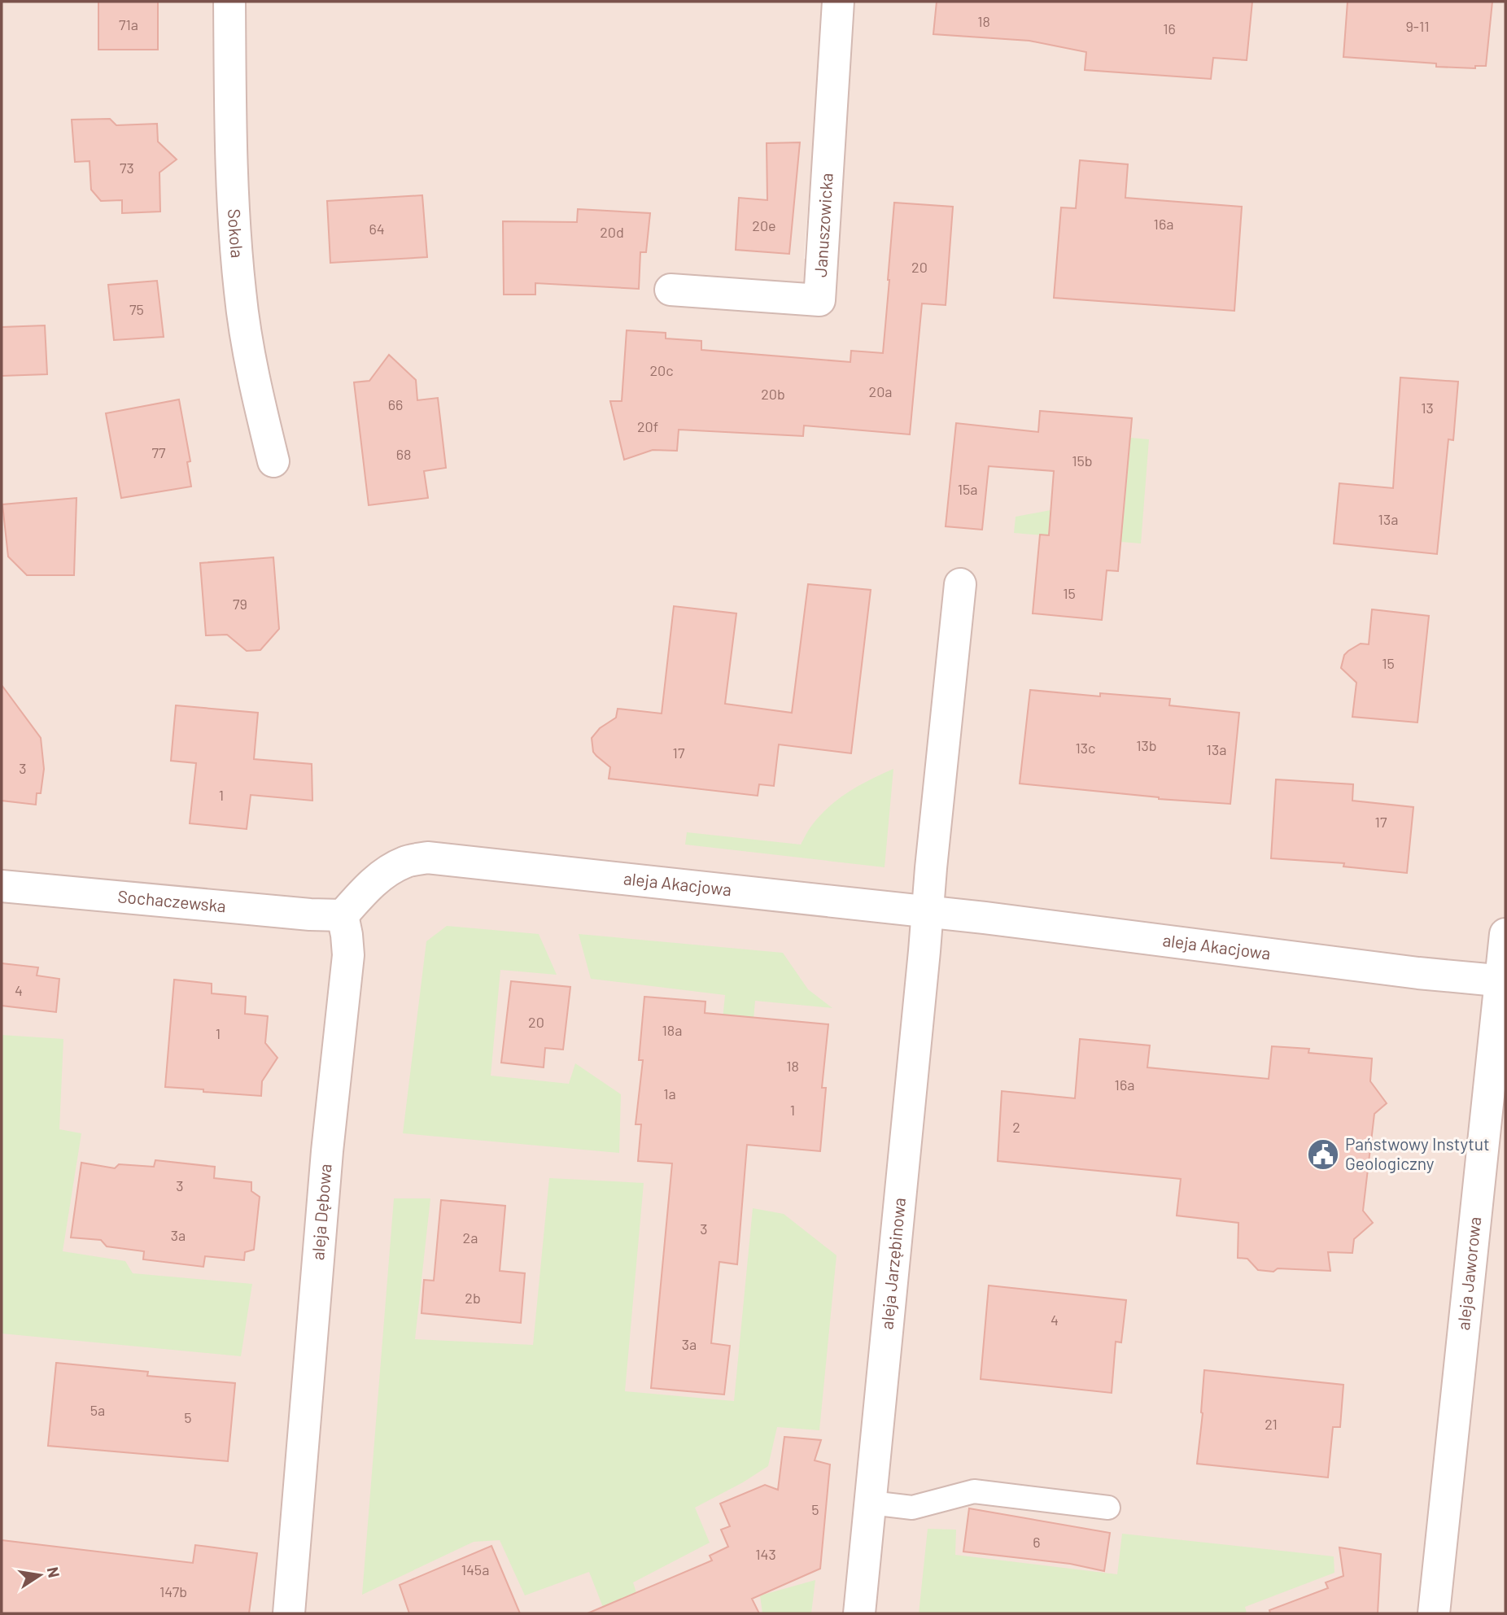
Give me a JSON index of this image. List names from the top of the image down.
{
  "streets": {
    "street": [
      "Januszowicka",
      "Sokola",
      "aleja Akacjowa",
      "Sochaczewska",
      "aleja Dębowa",
      "aleja Jarzębinowa",
      "aleja Jaworowa"
    ]
  },
  "crossings": [
    ["aleja Akacjowa", "Sochaczewska"],
    ["aleja Akacjowa", "aleja Dębowa"],
    ["aleja Akacjowa", "aleja Jarzębinowa"],
    ["aleja Akacjowa", "aleja Jaworowa"],
    ["Sochaczewska", "aleja Dębowa"]
  ],
  "places": {
    "public building": ["Państwowy Instytut Geologiczny"]
  },
  "house_numbers": [
    "18",
    "71a",
    "9-11",
    "16",
    "73",
    "16a",
    "20e",
    "64",
    "20d",
    "20",
    "75",
    "20c",
    "20a",
    "20b",
    "66",
    "13",
    "20f",
    "77",
    "68",
    "15b",
    "15a",
    "13a",
    "15",
    "79",
    "15",
    "13b",
    "13c",
    "13a",
    "17",
    "3",
    "1",
    "17",
    "4",
    "20",
    "18a",
    "1",
    "18",
    "16a",
    "1a",
    "1",
    "2",
    "3",
    "3",
    "3a",
    "2a",
    "2b",
    "4",
    "3a",
    "5a",
    "5",
    "21",
    "5",
    "6",
    "143",
    "145a",
    "147b"
  ],
  "north": "right"
}
